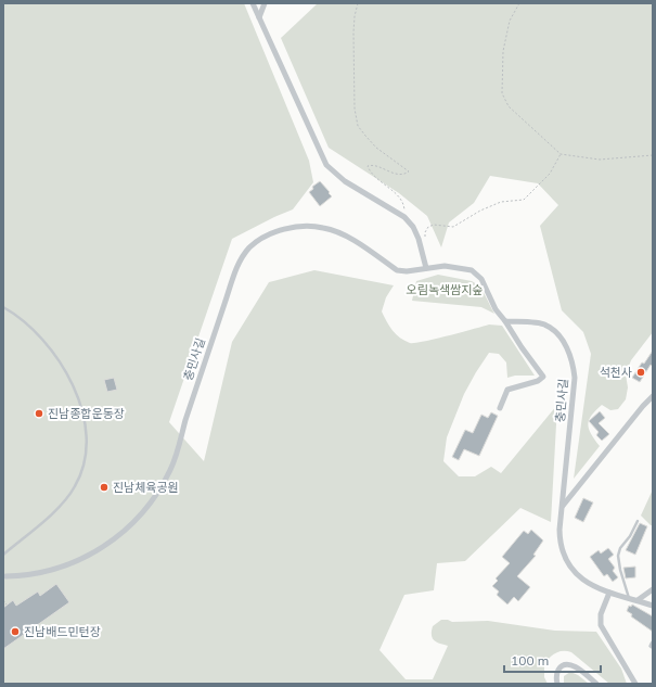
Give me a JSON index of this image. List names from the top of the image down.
{
  "streets": {
    "street": ["충민사길"]
  },
  "parks": ["오림녹색쌈지숲"],
  "places": [
    "석천사",
    "진남종합운동장",
    "진남체육공원",
    "진남배드민턴장"
  ],
  "scale_bar": "100 m"
}
